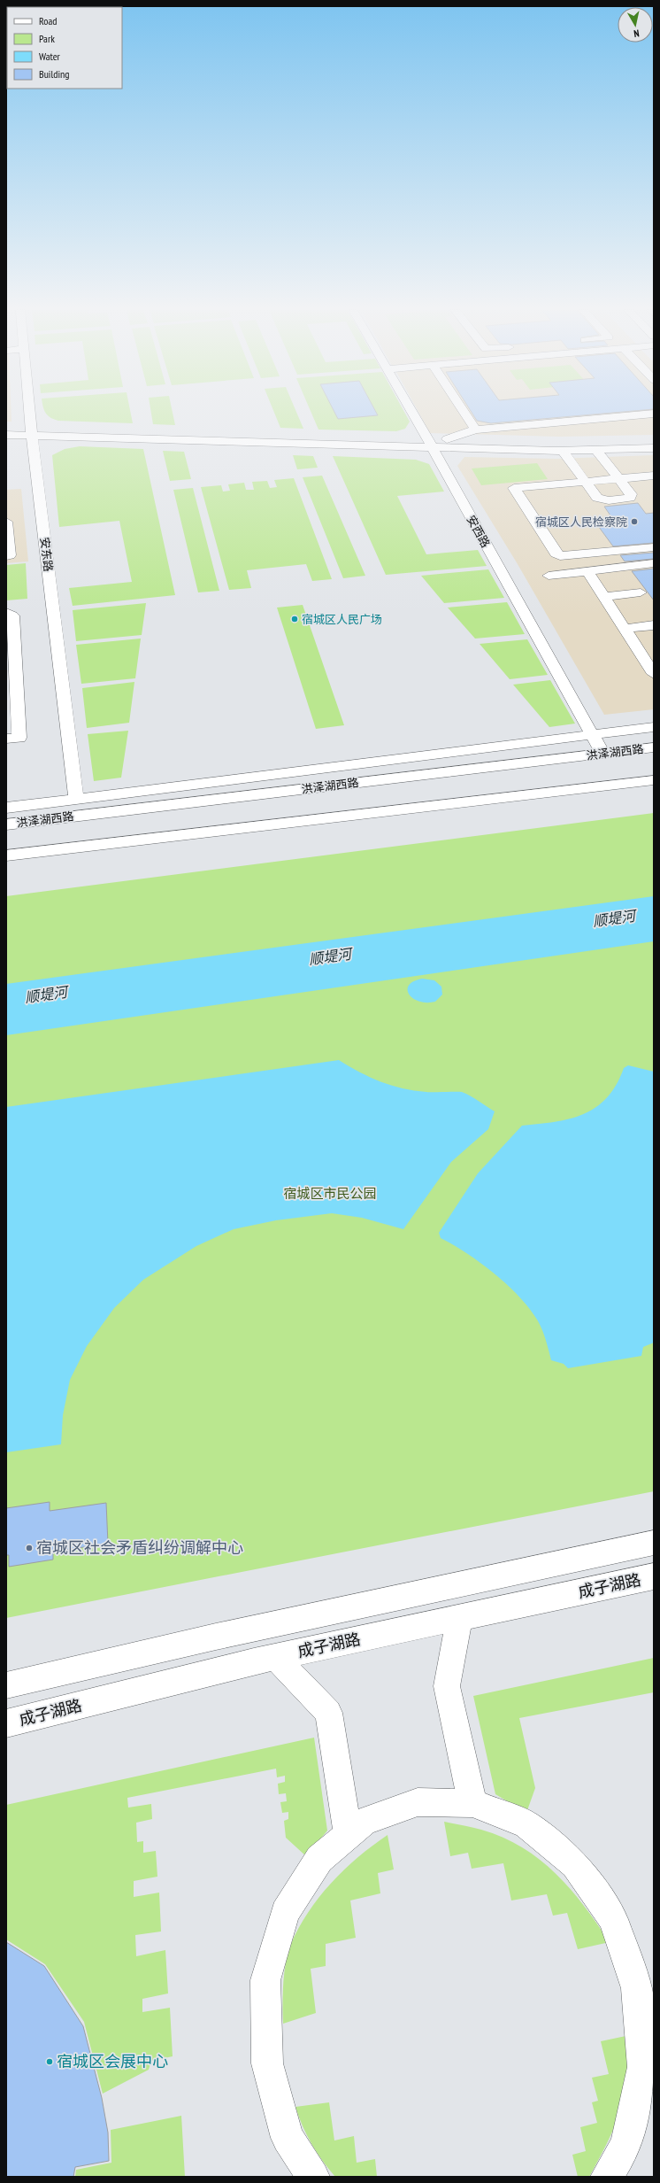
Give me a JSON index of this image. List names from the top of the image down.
{
  "streets": {
    "street": [
      "安西路",
      "安东路",
      "洪泽湖西路",
      "成子湖路"
    ]
  },
  "crossings": [
    ["安西路", "洪泽湖西路"]
  ],
  "water": ["顺堤河"],
  "parks": ["宿城区市民公园"],
  "places": [
    "宿城区人民检察院",
    "宿城区人民广场",
    "宿城区社会矛盾纠纷调解中心",
    "宿城区会展中心"
  ],
  "legend": [
    "Road",
    "Park",
    "Water",
    "Building"
  ],
  "north": "bottom"
}
